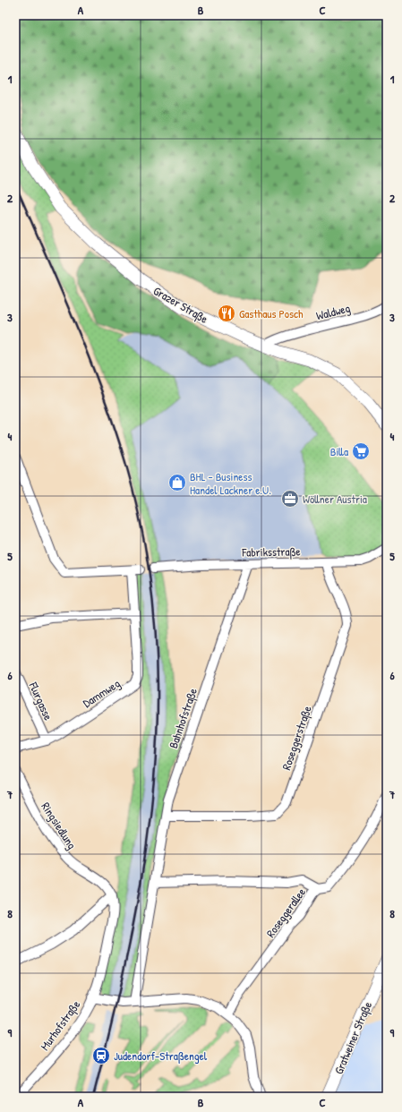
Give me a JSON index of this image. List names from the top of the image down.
{
  "streets": {
    "main road": ["Grazer Straße", "Gratweiner Straße"],
    "street": [
      "Waldweg",
      "Fabriksstraße",
      "Dammweg",
      "Flurgasse",
      "Bahnhofstraße",
      "Roseggerstraße",
      "Ringsiedlung",
      "Roseggerallee",
      "Murhofstraße"
    ]
  },
  "crossings": [
    ["Grazer Straße", "Waldweg"],
    ["Fabriksstraße", "Bahnhofstraße"],
    ["Fabriksstraße", "Roseggerstraße"],
    ["Dammweg", "Flurgasse"],
    ["Bahnhofstraße", "Roseggerstraße"],
    ["Bahnhofstraße", "Murhofstraße"]
  ],
  "places": {
    "restaurant": ["Gasthaus Posch"],
    "supermarket": ["Billa"],
    "shop": ["BHL - Business Handel Lackner e.U."],
    "office": ["Wöllner Austria"],
    "station": ["Judendorf-Straßengel"]
  },
  "grid": {
    "columns": ["A", "B", "C"],
    "rows": [
      "1",
      "2",
      "3",
      "4",
      "5",
      "6",
      "7",
      "8",
      "9"
    ]
  }
}
